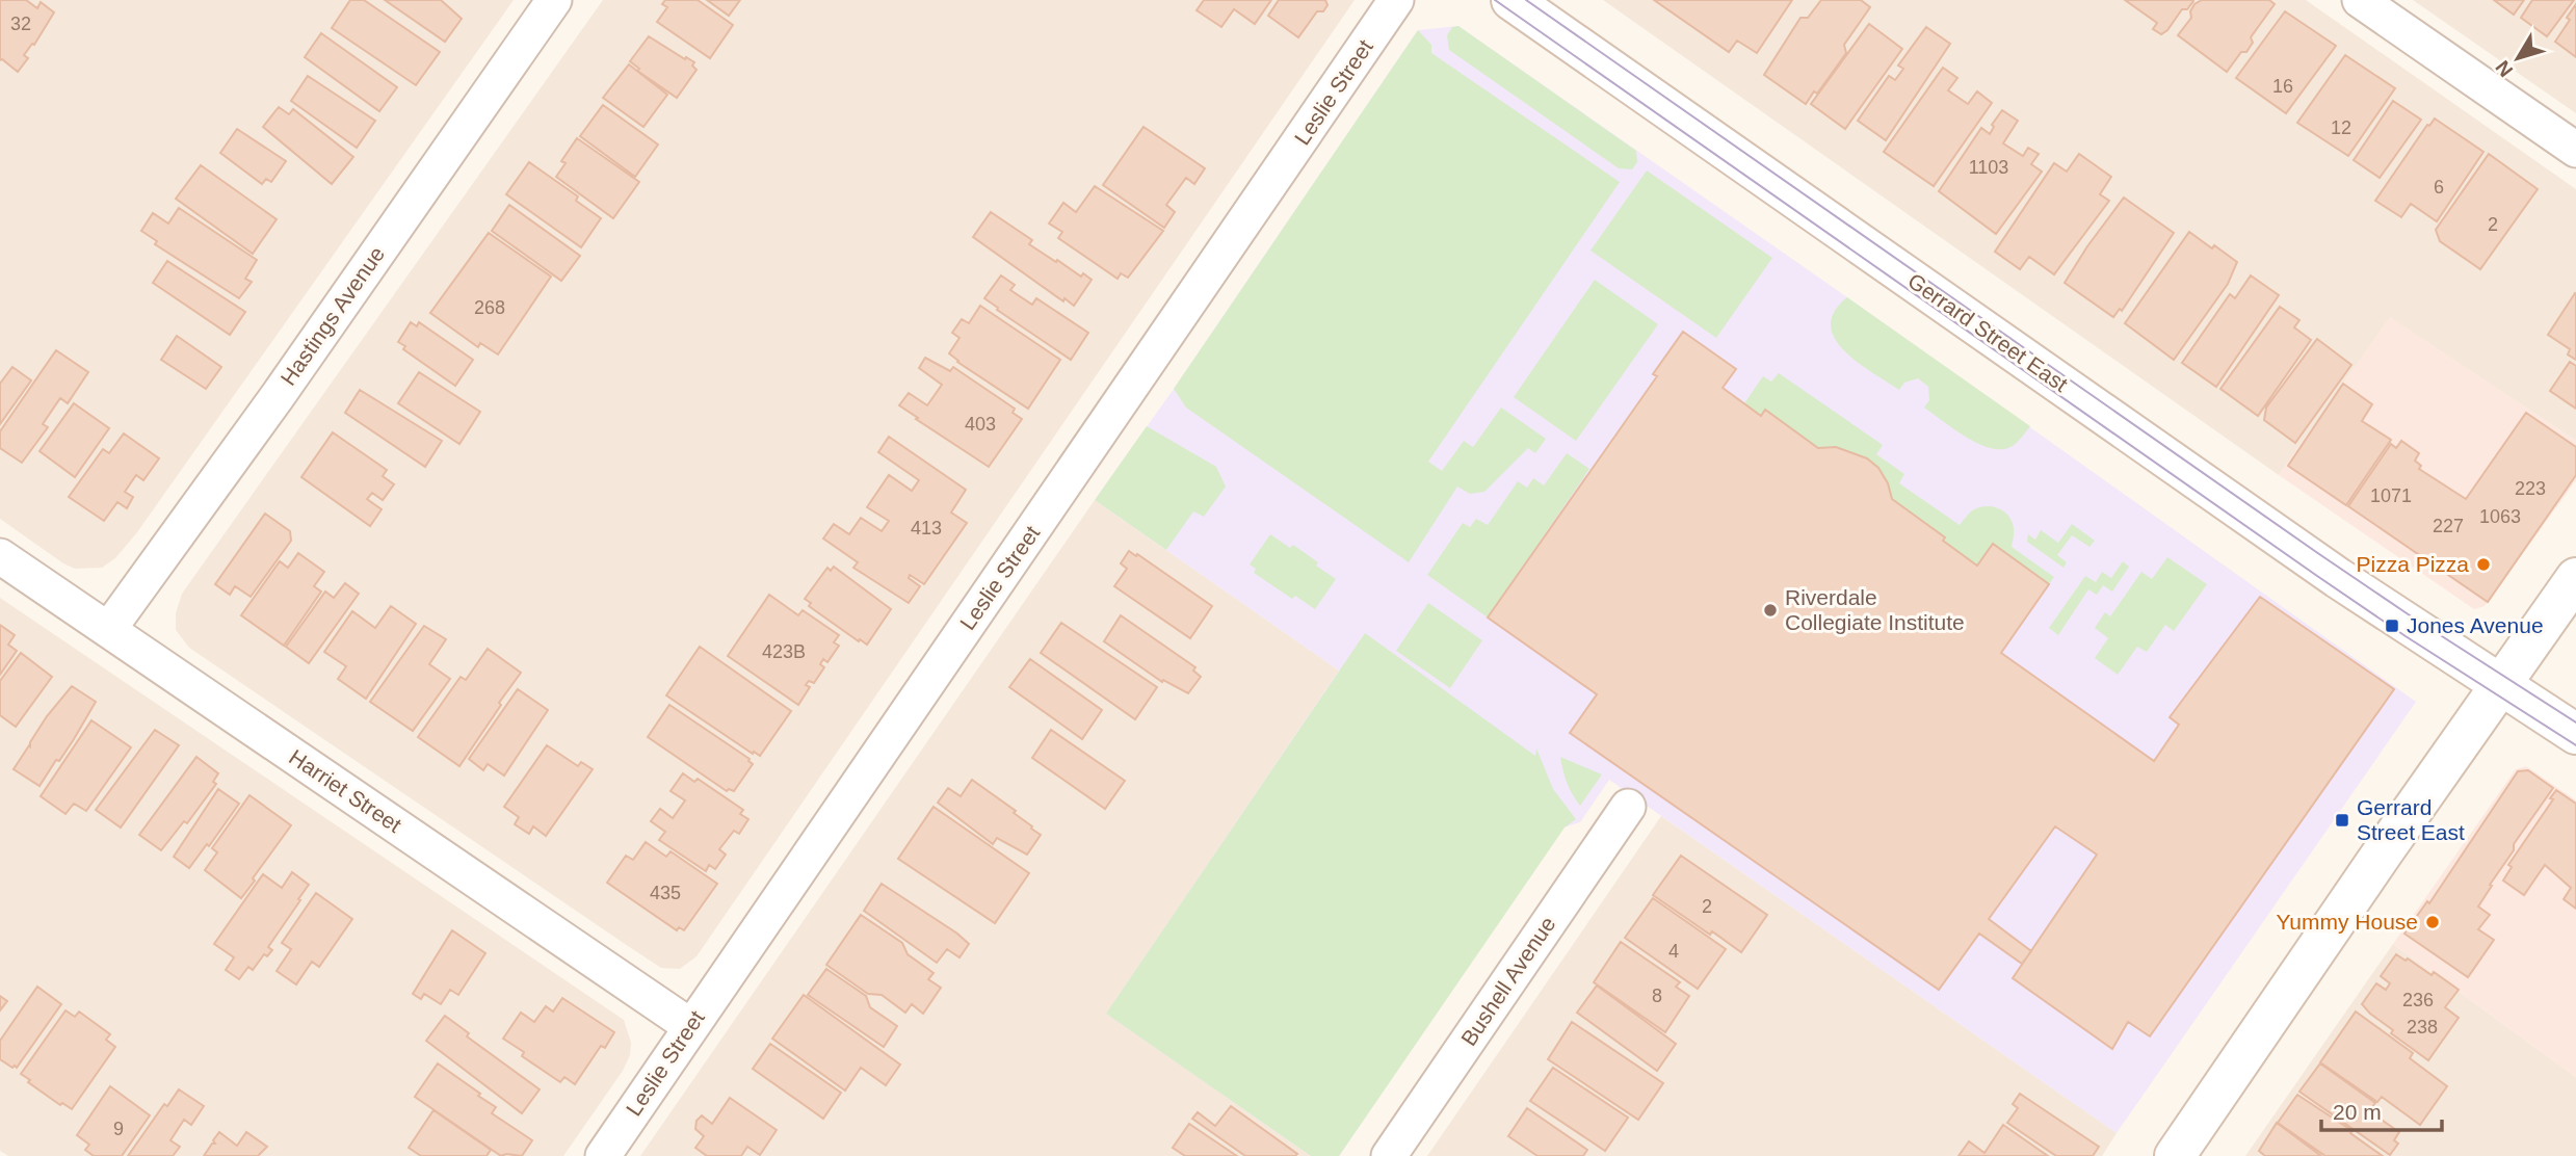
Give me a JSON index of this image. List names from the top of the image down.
{
  "streets": {
    "main road": ["Gerrard Street East"],
    "street": [
      "Leslie Street",
      "Hastings Avenue",
      "Harriet Street",
      "Bushell Avenue"
    ]
  },
  "crossings": [
    ["Leslie Street", "Harriet Street"],
    ["Hastings Avenue", "Harriet Street"]
  ],
  "places": {
    "other": ["Pizza Pizza", "Riverdale Collegiate Institute", "Yummy House"],
    "transit": ["Jones Avenue", "Gerrard Street East"]
  },
  "house_numbers": [
    "32",
    "16",
    "12",
    "1103",
    "6",
    "2",
    "268",
    "403",
    "223",
    "1071",
    "1063",
    "227",
    "413",
    "423B",
    "435",
    "2",
    "4",
    "8",
    "236",
    "238",
    "9"
  ],
  "scale_bar": "20 m",
  "north": "bottom left"
}
